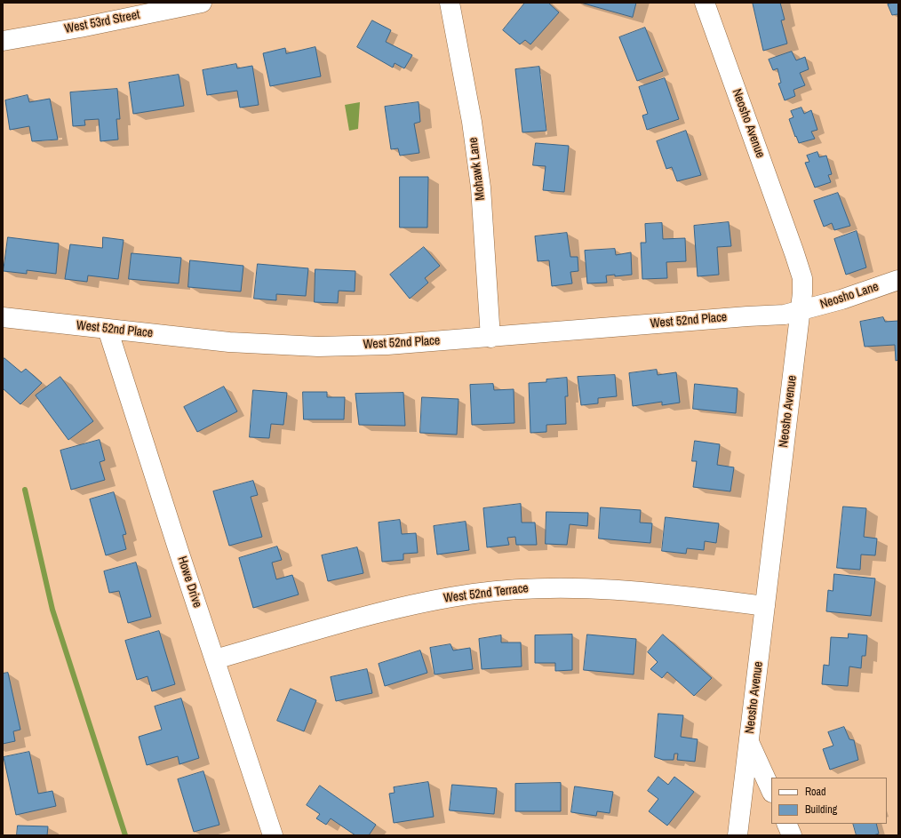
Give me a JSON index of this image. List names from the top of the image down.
{
  "streets": {
    "street": [
      "West 53rd Street",
      "Neosho Avenue",
      "Mohawk Lane",
      "Neosho Lane",
      "West 52nd Place",
      "Howe Drive",
      "West 52nd Terrace"
    ]
  },
  "crossings": [
    ["Neosho Avenue", "Neosho Lane"],
    ["Neosho Avenue", "West 52nd Place"],
    ["Neosho Avenue", "West 52nd Terrace"],
    ["Mohawk Lane", "West 52nd Place"],
    ["Neosho Lane", "West 52nd Place"],
    ["West 52nd Place", "Howe Drive"],
    ["Howe Drive", "West 52nd Terrace"]
  ],
  "legend": ["Road", "Building"]
}
